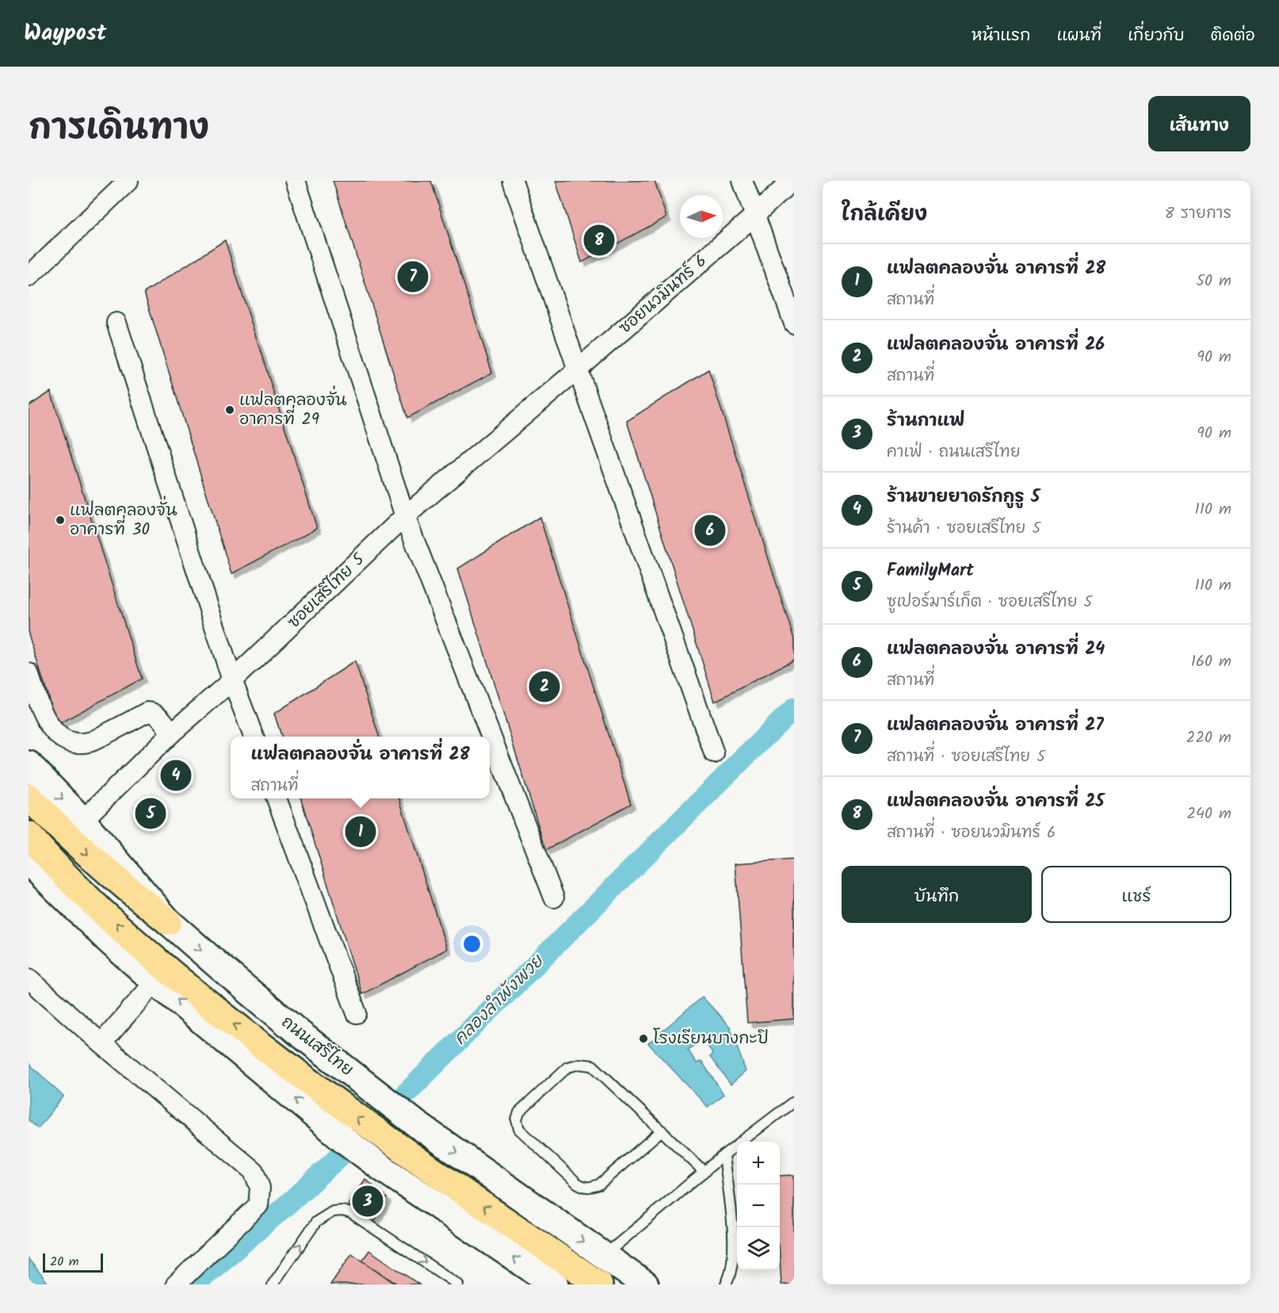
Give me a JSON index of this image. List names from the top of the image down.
{
  "streets": {
    "main road": ["ถนนเสรีไทย"],
    "street": ["ซอยนวมินทร์ 6", "ซอยเสรีไทย 5"]
  },
  "crossings": [
    ["ซอยนวมินทร์ 6", "ซอยเสรีไทย 5"],
    ["ซอยเสรีไทย 5", "ถนนเสรีไทย"]
  ],
  "water": ["คลองลำพังพวย"],
  "places": ["แฟลตคลองจั่น อาคารที่ 29", "แฟลตคลองจั่น อาคารที่ 30", "โรงเรียนบางกะปิ"],
  "scale_bar": "20 m",
  "north": "right",
  "page": {
    "header": "Waypost",
    "nav": [
      "หน้าแรก",
      "แผนที่",
      "เกี่ยวกับ",
      "ติดต่อ"
    ],
    "title": "การเดินทาง",
    "buttons": [
      "เส้นทาง",
      ["บันทึก", "แชร์"]
    ],
    "heading": ["ใกล้เคียง", "8 รายการ"],
    "pins": [
      "8",
      "7",
      "6",
      "2",
      "4",
      "5",
      "1",
      "3"
    ],
    "list": [
      {
        "mark": "1",
        "name": "แฟลตคลองจั่น อาคารที่ 28",
        "note": "สถานที่",
        "value": "50 m"
      },
      {
        "mark": "2",
        "name": "แฟลตคลองจั่น อาคารที่ 26",
        "note": "สถานที่",
        "value": "90 m"
      },
      {
        "mark": "3",
        "name": "ร้านกาแฟ",
        "note": "คาเฟ่ · ถนนเสรีไทย",
        "value": "90 m"
      },
      {
        "mark": "4",
        "name": "ร้านขายยาดรักกูรู 5",
        "note": "ร้านค้า · ซอยเสรีไทย 5",
        "value": "110 m"
      },
      {
        "mark": "5",
        "name": "FamilyMart",
        "note": "ซูเปอร์มาร์เก็ต · ซอยเสรีไทย 5",
        "value": "110 m"
      },
      {
        "mark": "6",
        "name": "แฟลตคลองจั่น อาคารที่ 24",
        "note": "สถานที่",
        "value": "160 m"
      },
      {
        "mark": "7",
        "name": "แฟลตคลองจั่น อาคารที่ 27",
        "note": "สถานที่ · ซอยเสรีไทย 5",
        "value": "220 m"
      },
      {
        "mark": "8",
        "name": "แฟลตคลองจั่น อาคารที่ 25",
        "note": "สถานที่ · ซอยนวมินทร์ 6",
        "value": "240 m"
      }
    ],
    "popup": ["แฟลตคลองจั่น อาคารที่ 28", "สถานที่"],
    "map_buttons": ["+", "−"],
    "scale": "20 m"
  }
}
